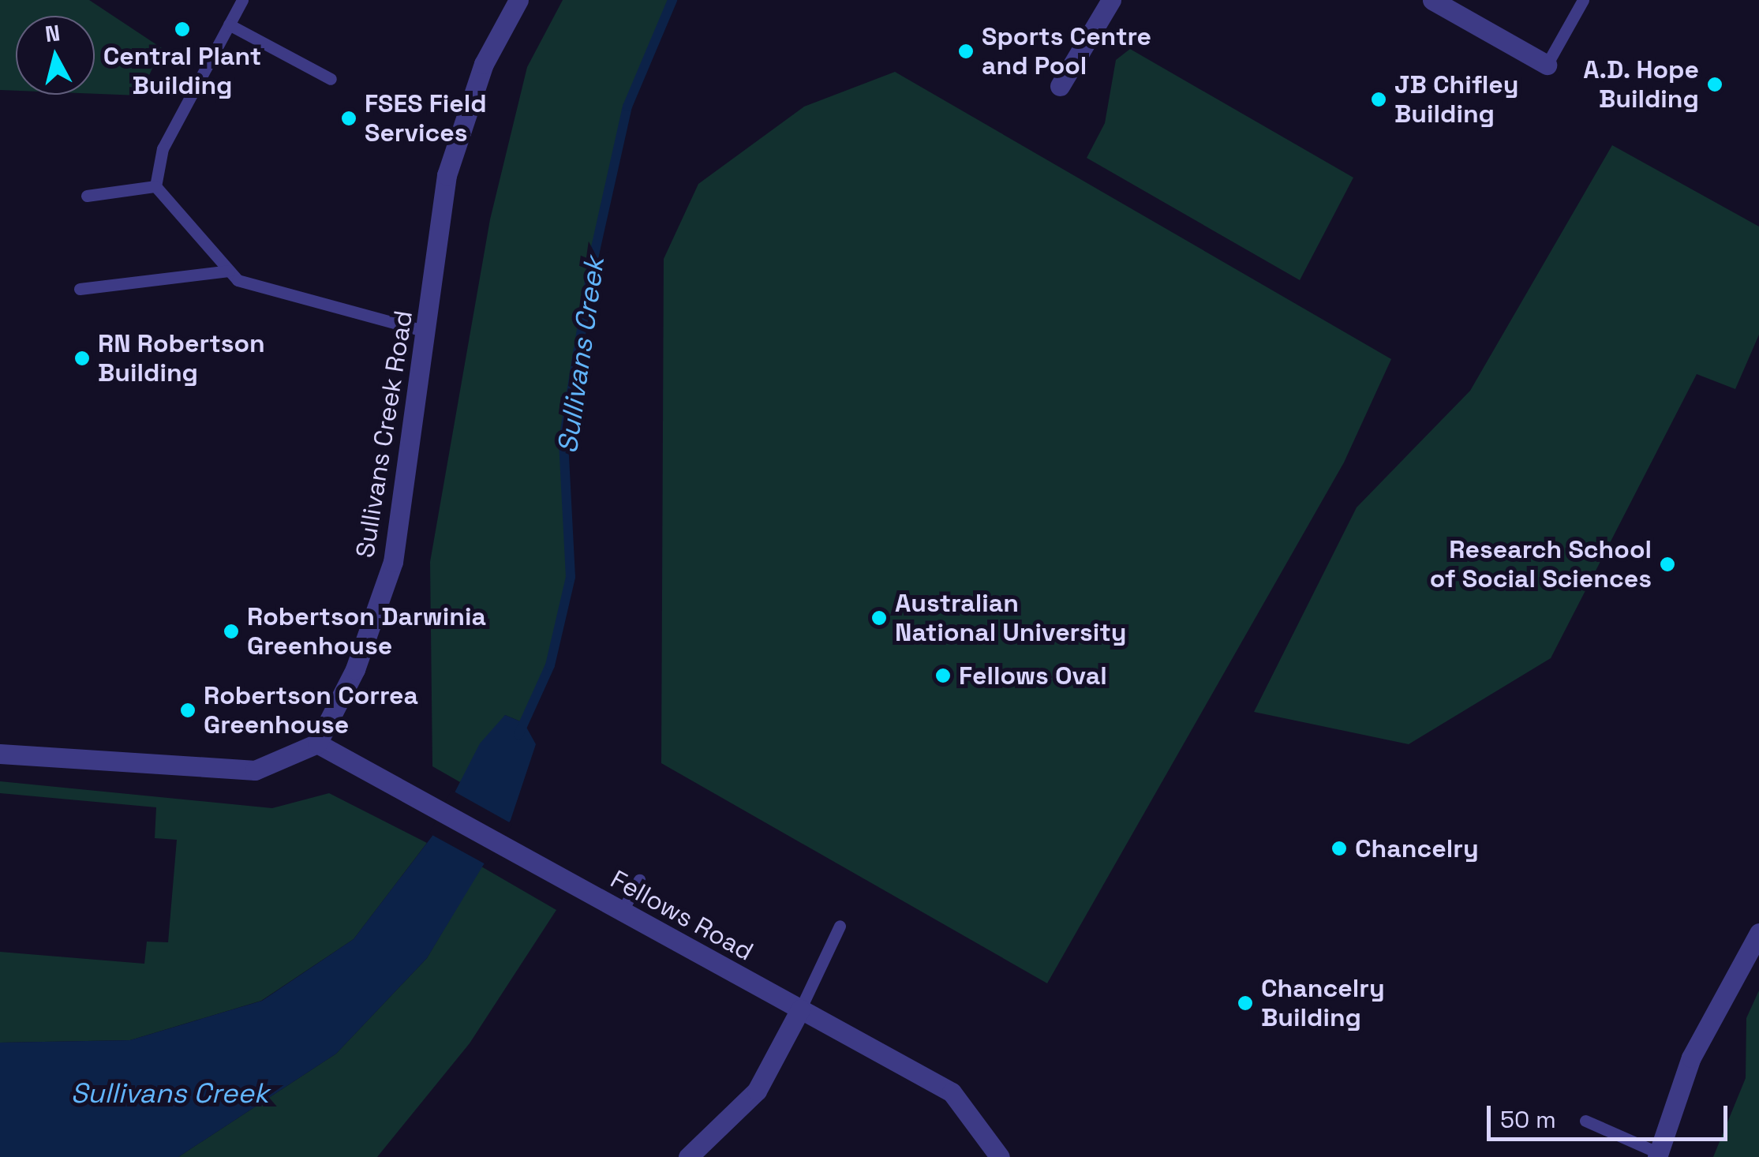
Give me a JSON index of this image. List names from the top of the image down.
{
  "streets": {
    "street": ["Sullivans Creek Road", "Fellows Road"]
  },
  "crossings": [
    ["Sullivans Creek Road", "Fellows Road"]
  ],
  "water": ["Sullivans Creek"],
  "places": [
    "Central Plant Building",
    "Sports Centre and Pool",
    "A.D. Hope Building",
    "JB Chifley Building",
    "FSES Field Services",
    "RN Robertson Building",
    "Research School of Social Sciences",
    "Australian National University",
    "Robertson Darwinia Greenhouse",
    "Fellows Oval",
    "Robertson Correa Greenhouse",
    "Chancelry",
    "Chancelry Building"
  ],
  "scale_bar": "50 m",
  "north": "top"
}
